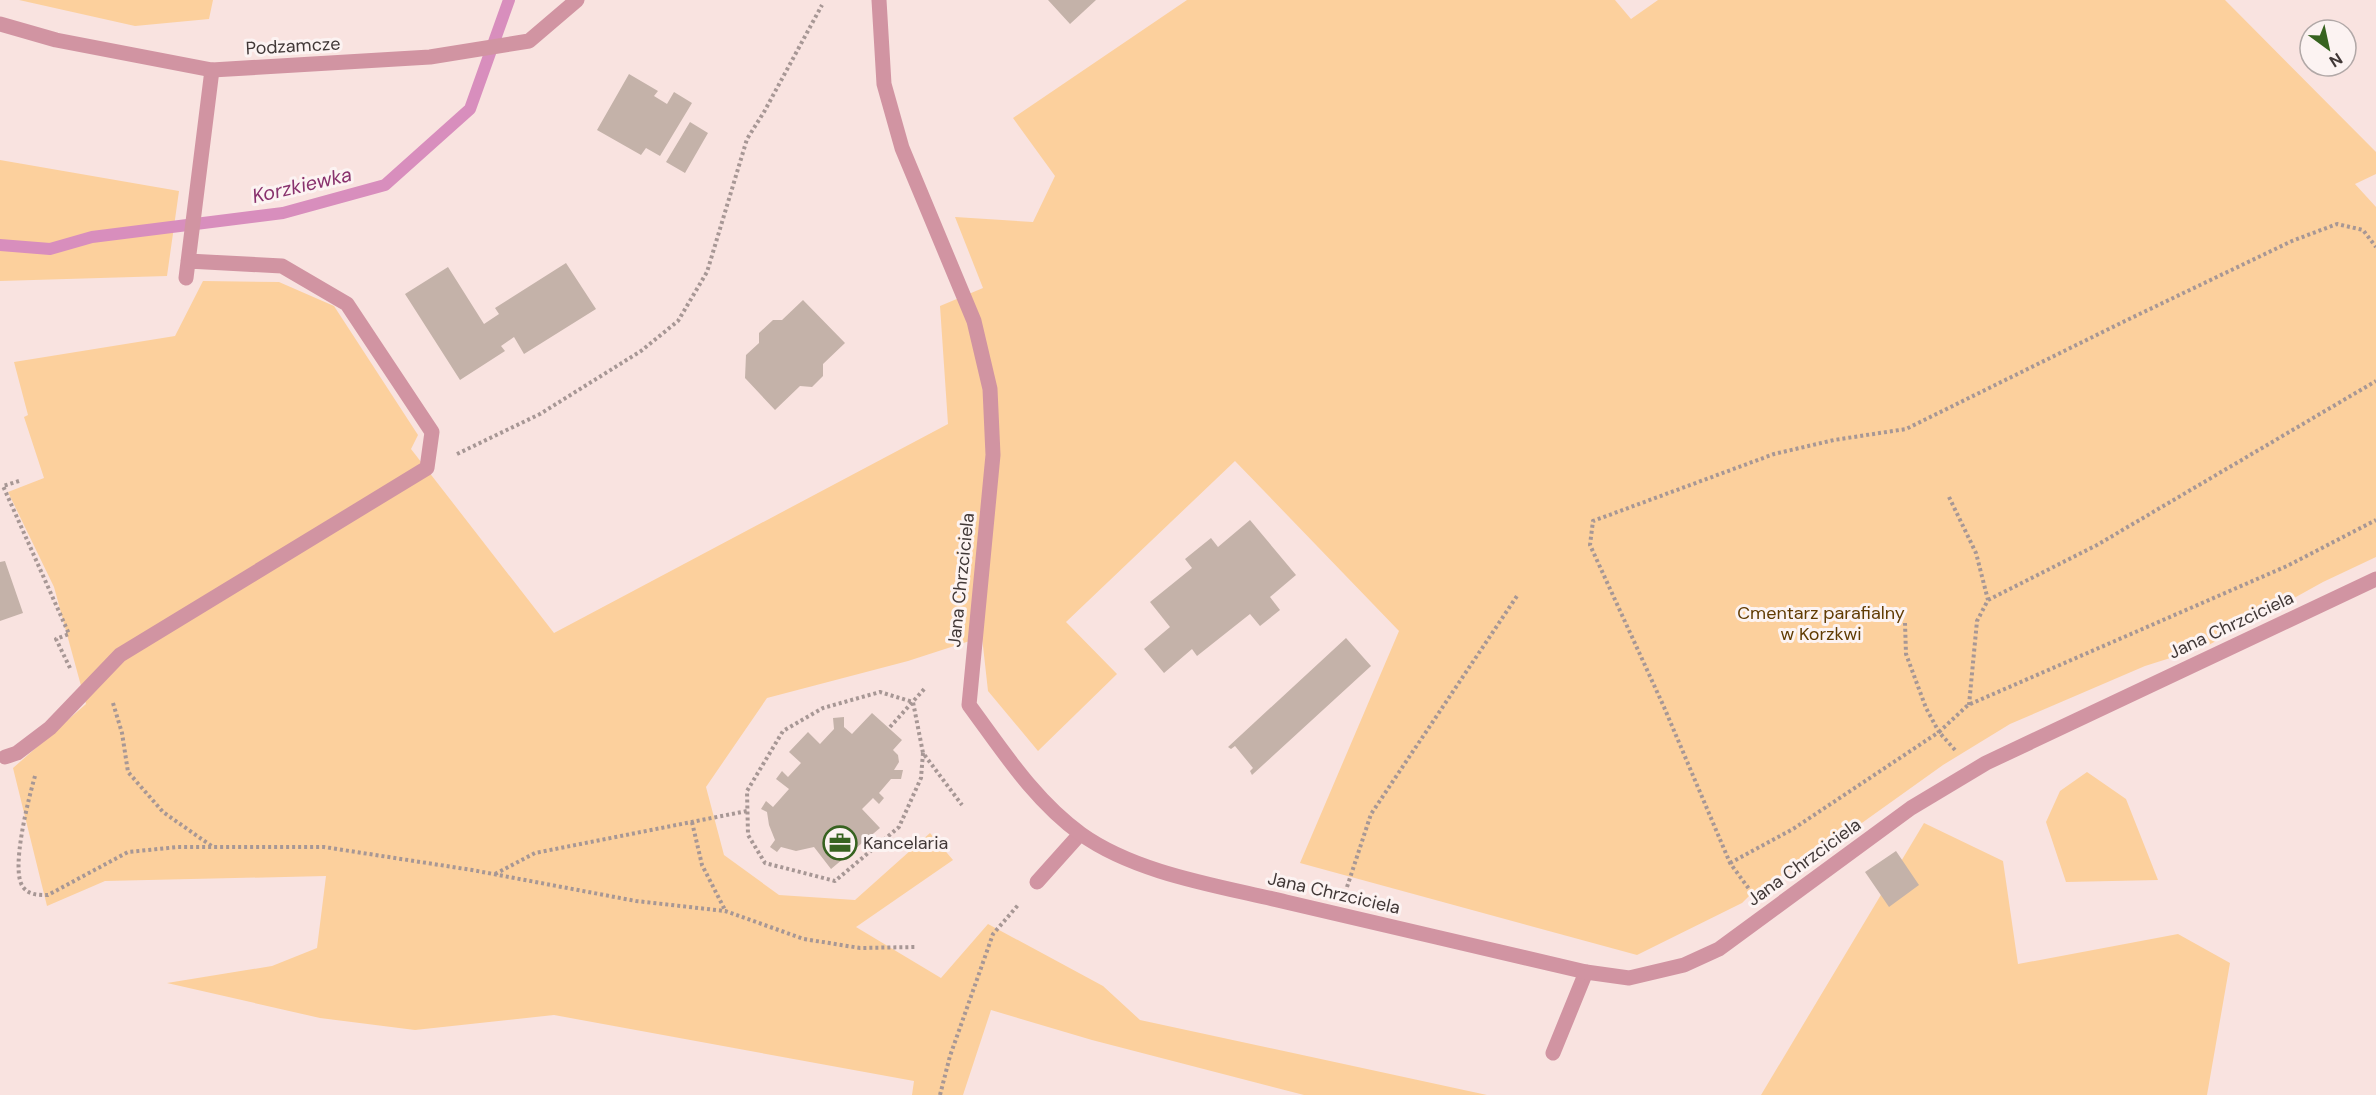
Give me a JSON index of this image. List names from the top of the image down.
{
  "streets": {
    "street": ["Podzamcze", "Jana Chrzciciela"]
  },
  "water": ["Korzkiewka"],
  "parks": ["Cmentarz parafialny w Korzkwi"],
  "places": {
    "office": ["Kancelaria"]
  },
  "north": "bottom right"
}
